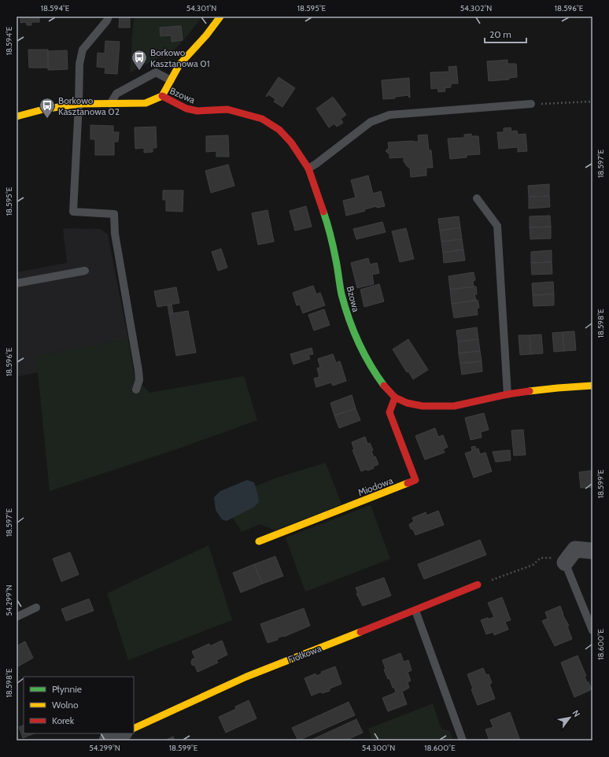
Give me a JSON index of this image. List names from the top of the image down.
{
  "streets": {
    "street": ["Bzowa", "Miodowa", "Fiołkowa"]
  },
  "crossings": [
    ["Bzowa", "Miodowa"]
  ],
  "places": {
    "bus stop": ["Borkowo Kasztanowa 01", "Borkowo Kasztanowa 02"]
  },
  "legend": ["Płynnie", "Wolno", "Korek"],
  "scale_bar": "20 m",
  "north": "top right",
  "coordinates": [
    "18.594°E",
    "54.301°N",
    "18.595°E",
    "54.302°N",
    "18.596°E",
    "18.597°E",
    "18.598°E",
    "18.599°E",
    "54.299°N",
    "18.600°E",
    "54.300°N"
  ]
}
